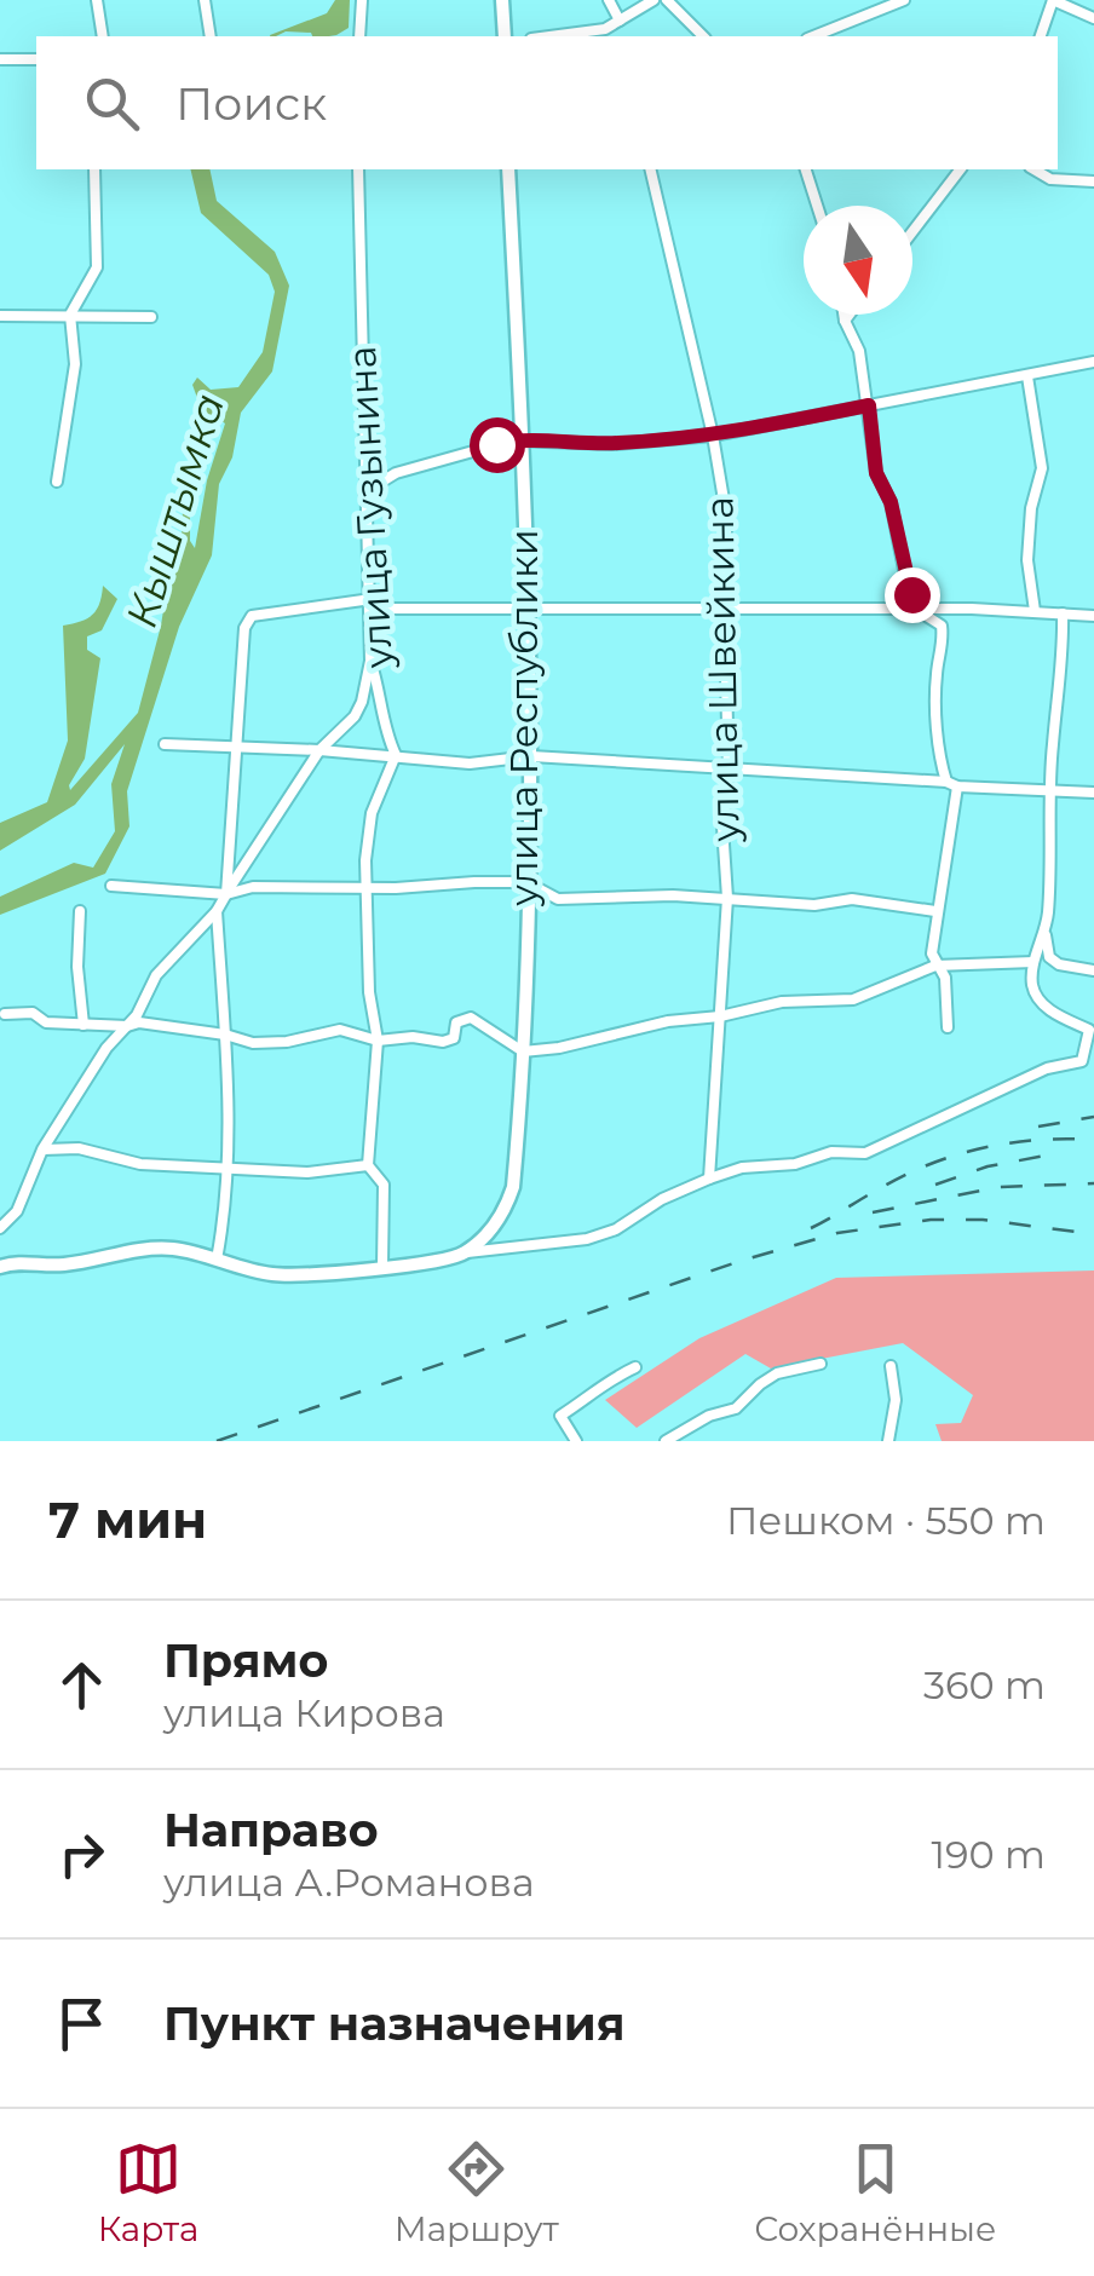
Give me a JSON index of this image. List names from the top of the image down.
{
  "streets": {
    "main road": ["улица Республики"],
    "street": ["улица Гузынина", "улица Швейкина"]
  },
  "water": ["Кыштымка"],
  "north": "bottom",
  "page": {
    "search": "Поиск",
    "heading": ["7 мин", "Пешком · 550 m"],
    "list": [
      ["Прямо", "улица Кирова", "360 m"],
      ["Направо", "улица А.Романова", "190 m"],
      "Пункт назначения"
    ],
    "nav": ["Карта", "Маршрут", "Сохранённые"]
  }
}
